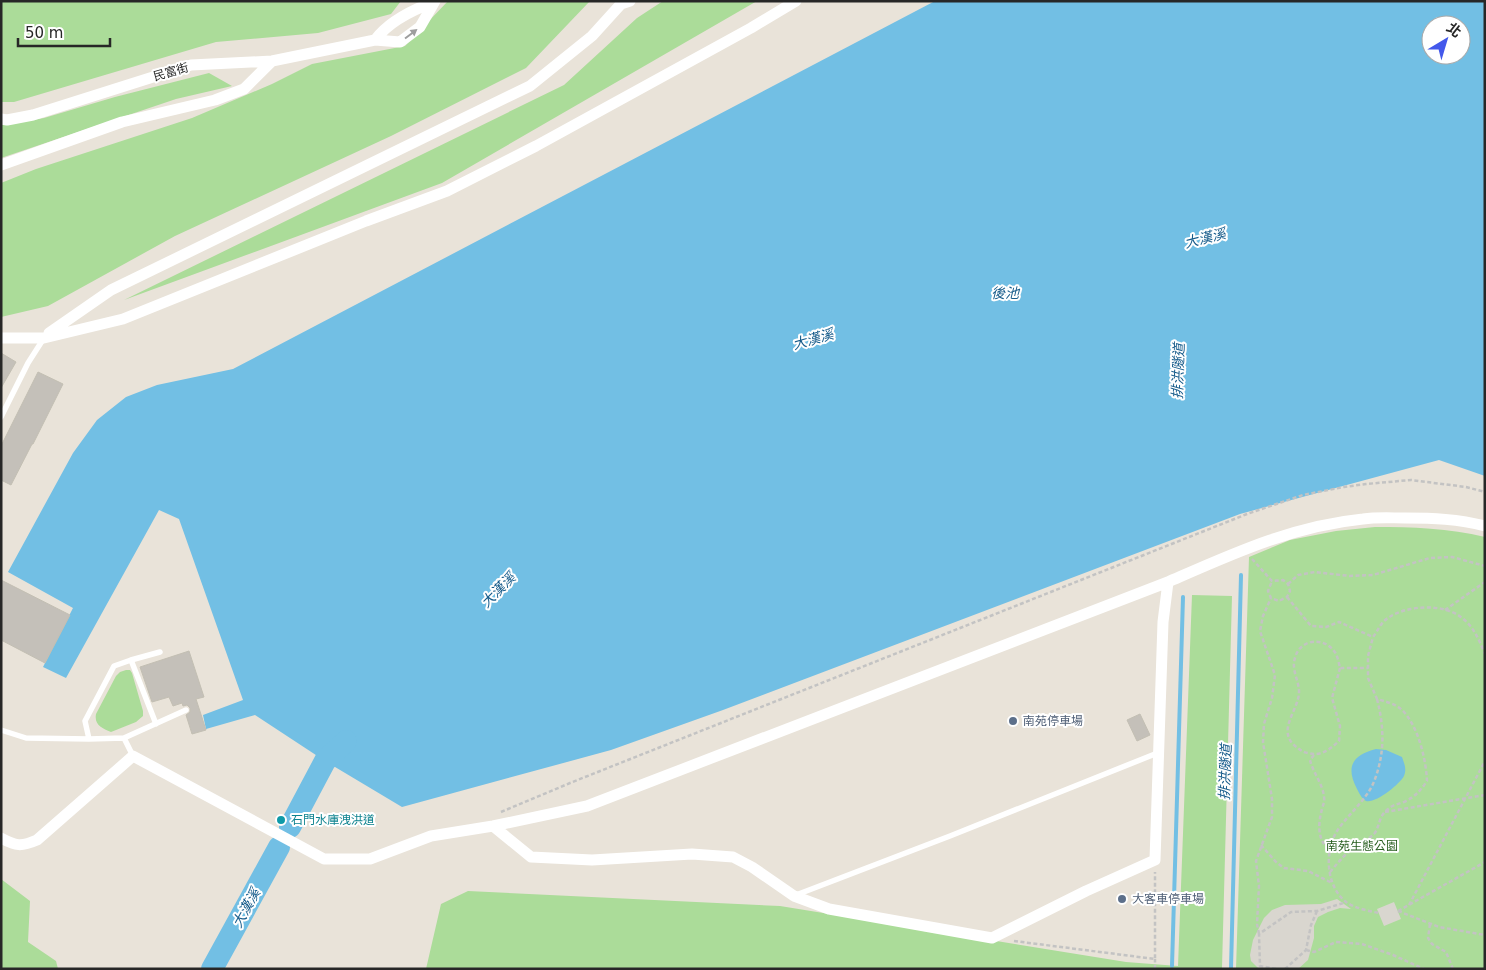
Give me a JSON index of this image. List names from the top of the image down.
{
  "streets": {
    "street": ["民富街"]
  },
  "water": ["大漢溪", "後池", "排洪隧道"],
  "parks": ["南苑生態公園"],
  "places": ["南苑停車場", "石門水庫洩洪道", "大客車停車場"],
  "scale_bar": "50 m",
  "north": "top right"
}
